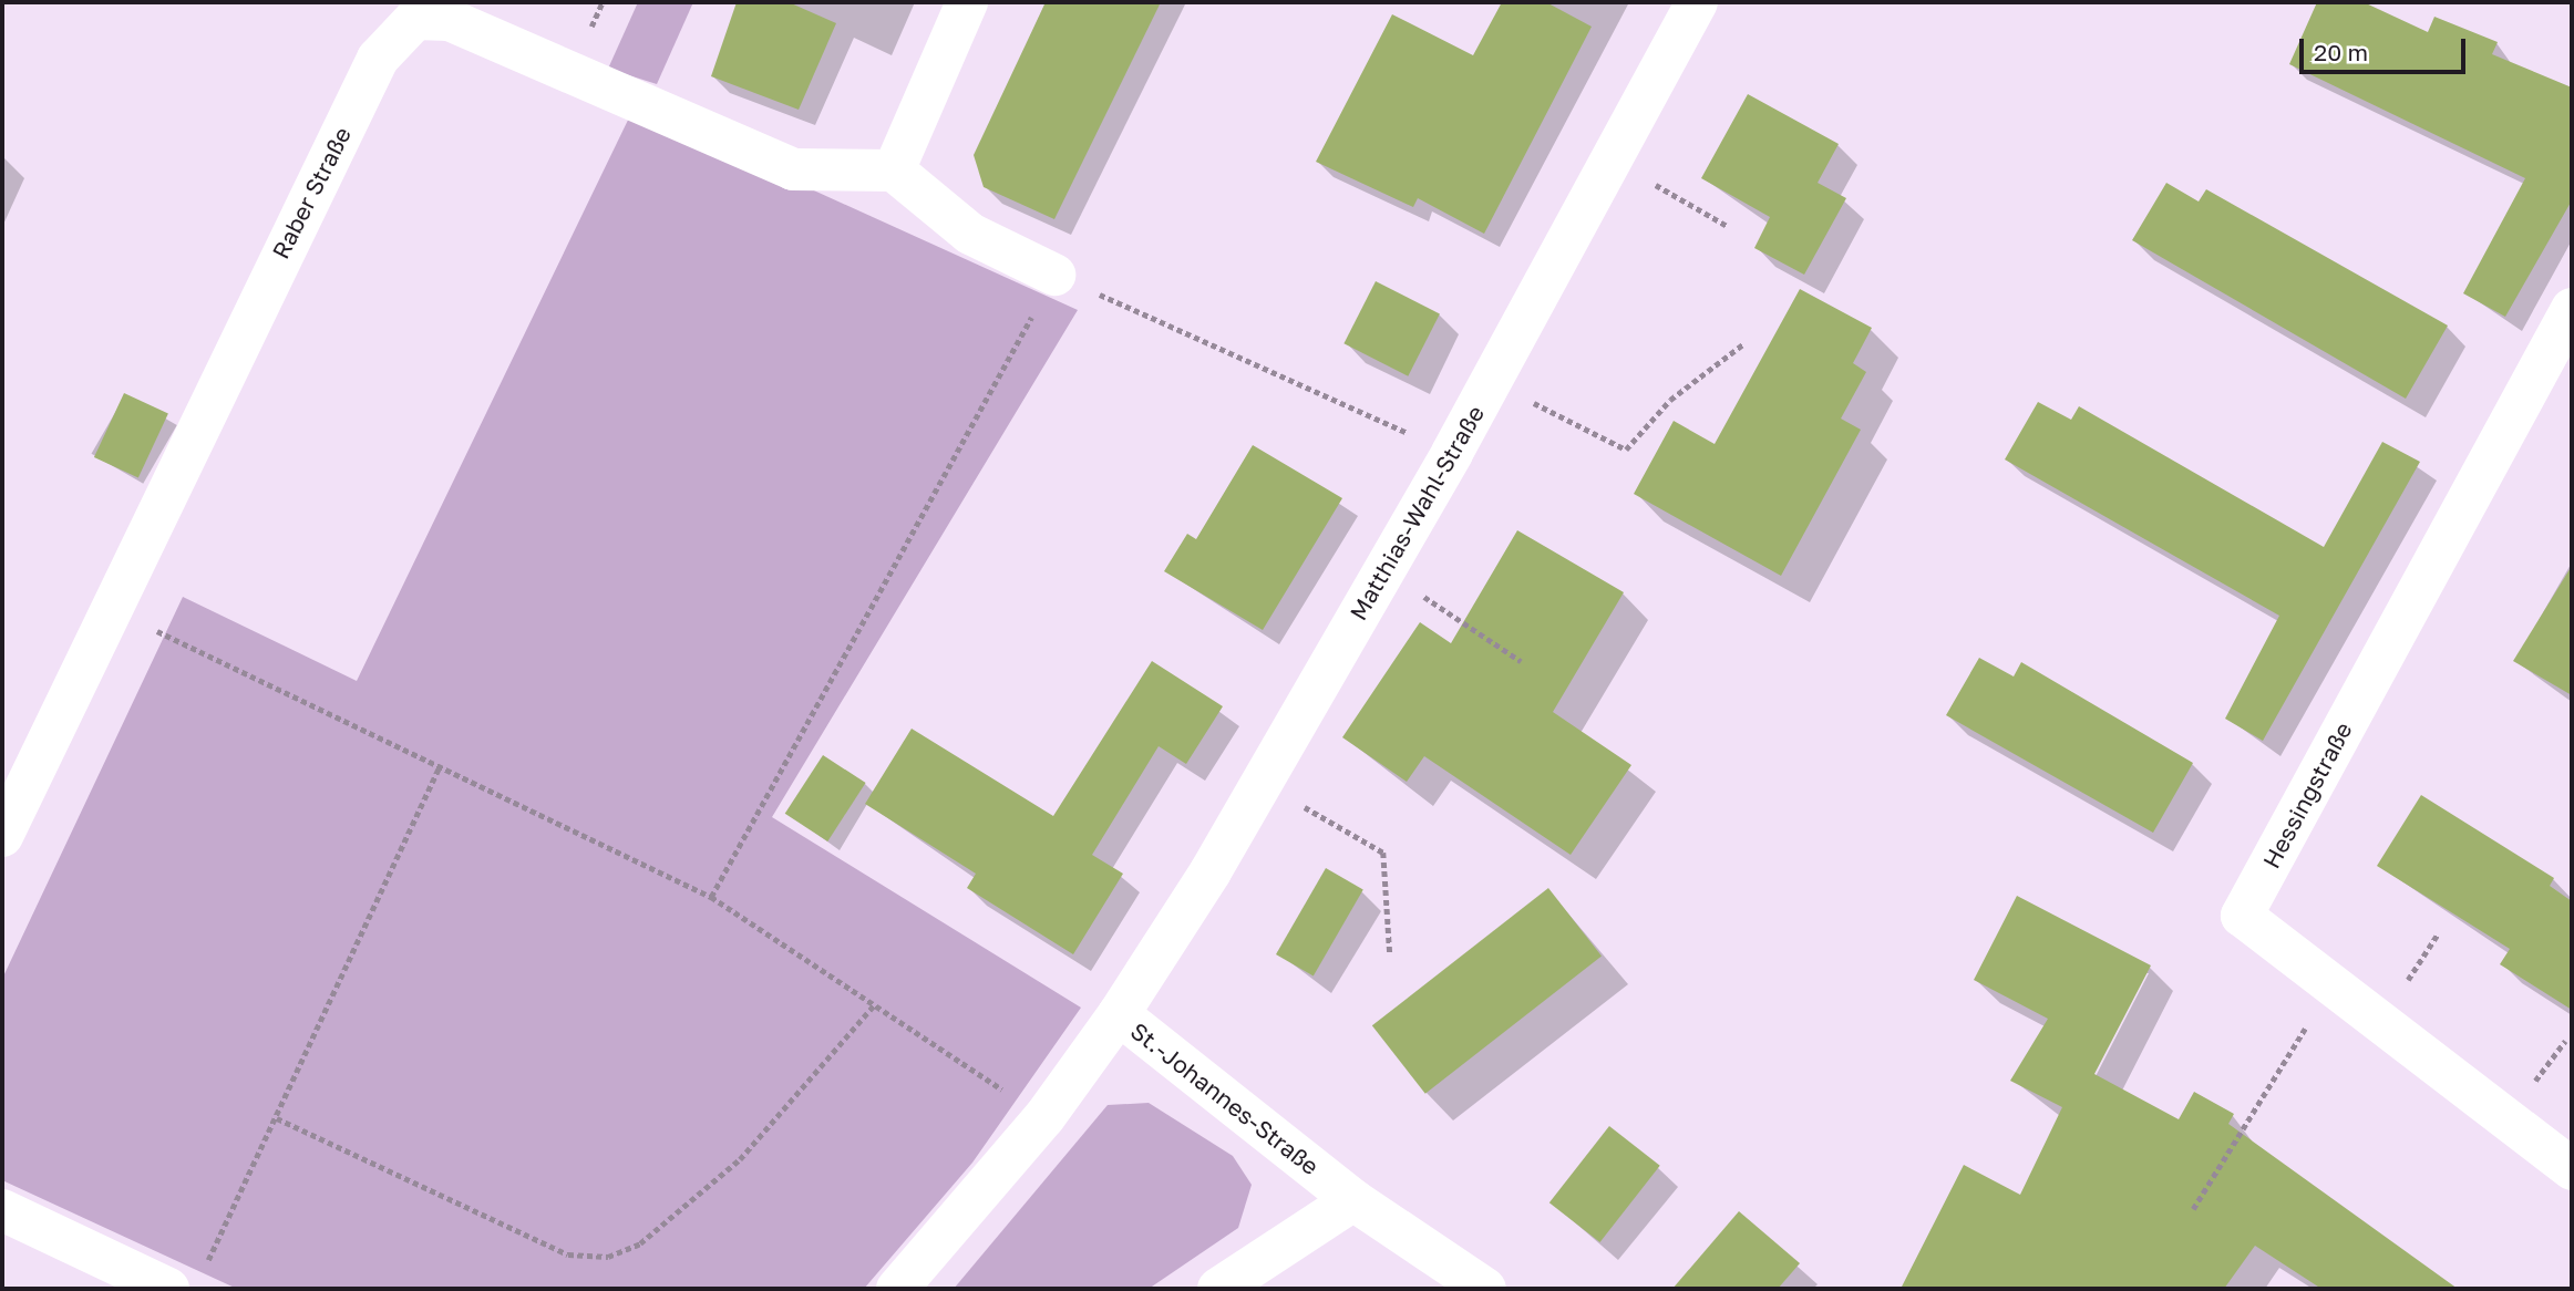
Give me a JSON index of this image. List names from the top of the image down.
{
  "streets": {
    "street": [
      "Raber Straße",
      "Matthias-Wahl-Straße",
      "Hessingstraße",
      "St.-Johannes-Straße"
    ]
  },
  "crossings": [
    ["Matthias-Wahl-Straße", "St.-Johannes-Straße"]
  ],
  "scale_bar": "20 m"
}
